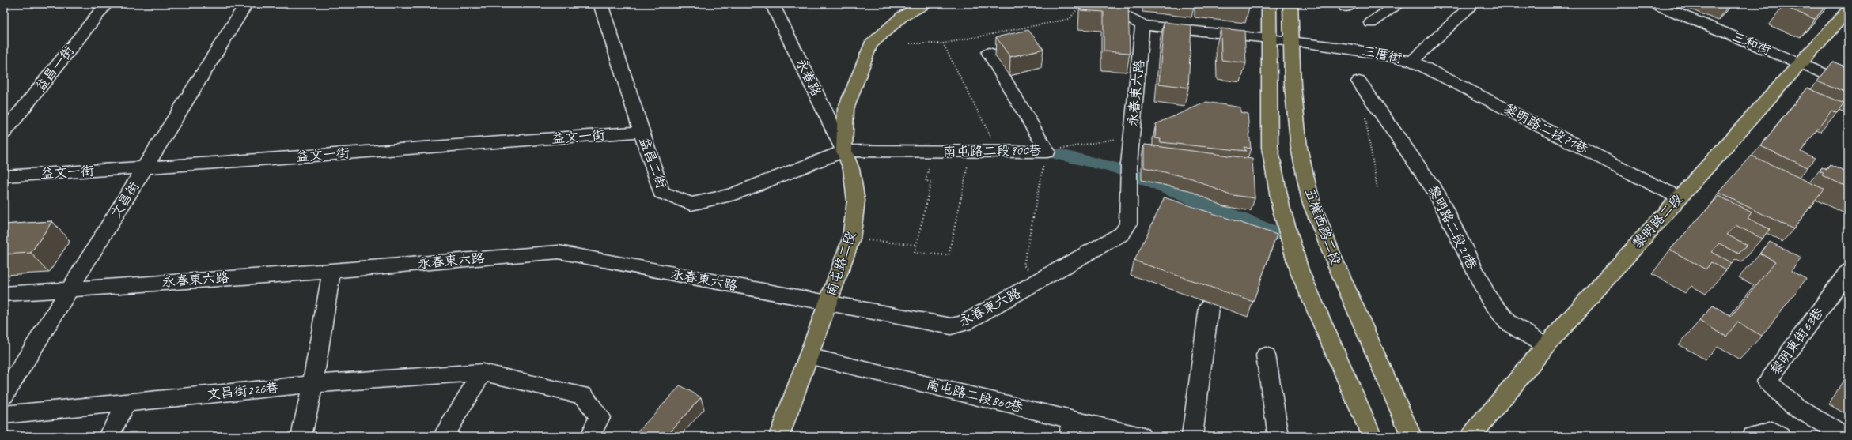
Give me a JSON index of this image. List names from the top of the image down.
{
  "streets": {
    "main road": ["黎明路二段", "五權西路二段", "南屯路二段"],
    "street": [
      "三和街",
      "三厝街",
      "益昌一街",
      "永春路",
      "永春東六路",
      "黎明路二段71巷",
      "益文一街",
      "南屯路二段900巷",
      "益昌二街",
      "文昌街",
      "黎明路二段21巷",
      "黎明東街63巷",
      "文昌街226巷",
      "南屯路二段860巷"
    ]
  },
  "crossings": [
    ["三和街", "黎明路二段"],
    ["三厝街", "永春東六路"],
    ["三厝街", "黎明路二段71巷"],
    ["三厝街", "五權西路二段"],
    ["永春路", "南屯路二段900巷"],
    ["永春路", "益昌二街"],
    ["永春路", "南屯路二段"],
    ["永春東六路", "文昌街"],
    ["永春東六路", "南屯路二段"],
    ["黎明路二段71巷", "黎明路二段"],
    ["益文一街", "益昌二街"],
    ["益文一街", "文昌街"],
    ["南屯路二段900巷", "益昌二街"],
    ["南屯路二段900巷", "南屯路二段"],
    ["益昌二街", "南屯路二段"],
    ["黎明路二段", "黎明路二段21巷"],
    ["南屯路二段", "南屯路二段860巷"]
  ]
}
